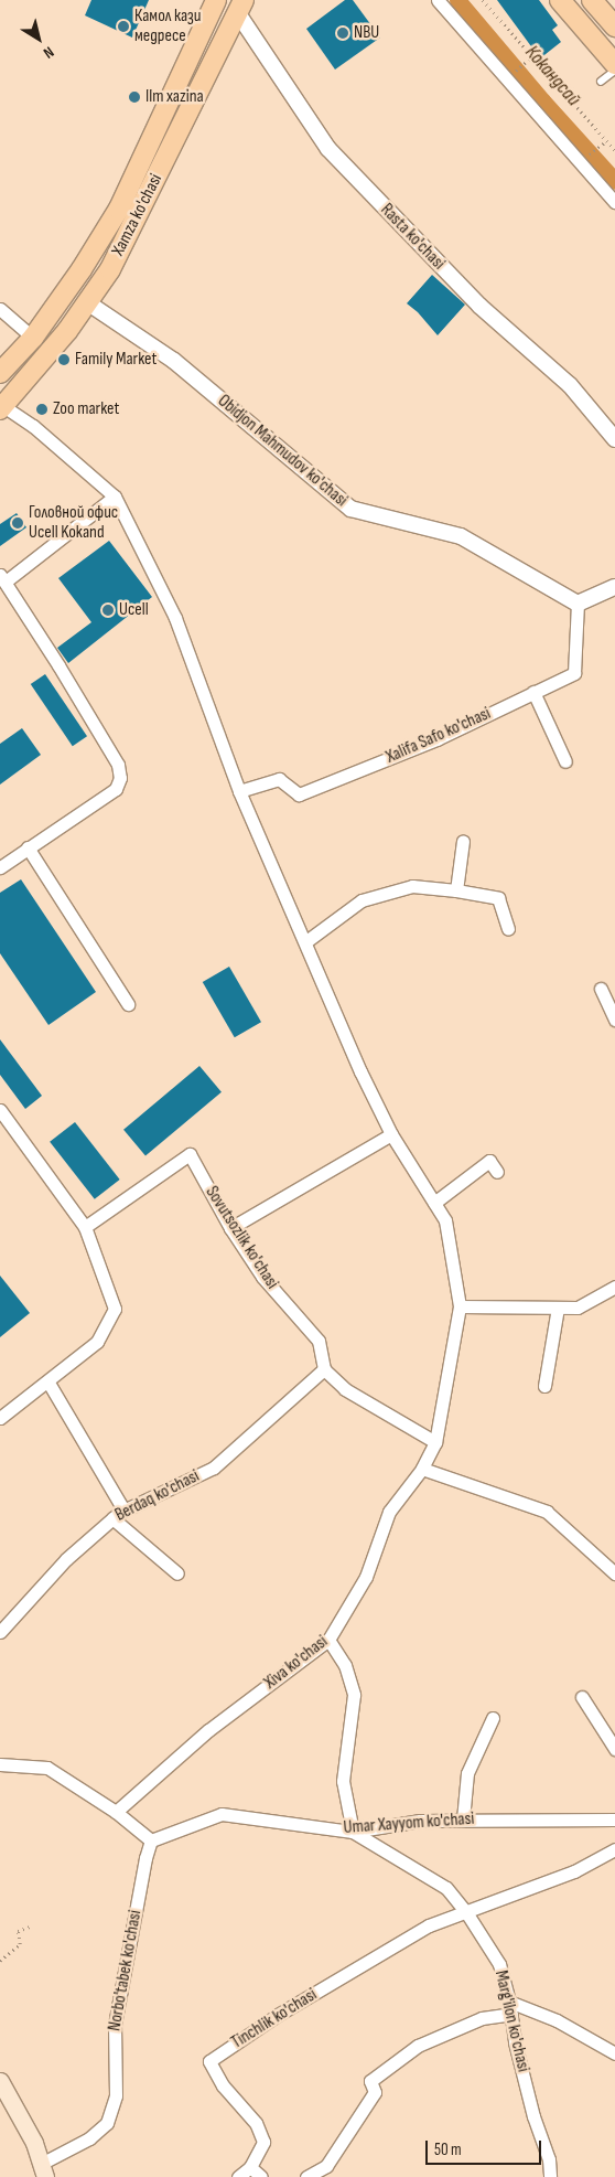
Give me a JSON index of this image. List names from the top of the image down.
{
  "streets": {
    "main road": ["Xamza ko'chasi"],
    "street": [
      "Rasta ko'chasi",
      "Obidjon Mahmudov ko'chasi",
      "Xalifa Safo ko'chasi",
      "Sovutsozlik ko'chasi",
      "Berdaq ko'chasi",
      "Xiva ko'chasi",
      "Umar Xayyom ko'chasi",
      "Norbo'tabek ko'chasi",
      "Tinchlik ko'chasi",
      "Marg'ilon ko'chasi"
    ]
  },
  "crossings": [
    ["Xamza ko'chasi", "Rasta ko'chasi"],
    ["Xamza ko'chasi", "Obidjon Mahmudov ko'chasi"],
    ["Obidjon Mahmudov ko'chasi", "Xalifa Safo ko'chasi"],
    ["Xalifa Safo ko'chasi", "Xiva ko'chasi"],
    ["Sovutsozlik ko'chasi", "Berdaq ko'chasi"],
    ["Umar Xayyom ko'chasi", "Norbo'tabek ko'chasi"],
    ["Umar Xayyom ko'chasi", "Marg'ilon ko'chasi"],
    ["Tinchlik ko'chasi", "Marg'ilon ko'chasi"]
  ],
  "water": ["Кокандсай"],
  "places": [
    "Камол кази медресе",
    "NBU",
    "Ilm xazina",
    "Family Market",
    "Zoo market",
    "Головной офис Ucell Kokand",
    "Ucell"
  ],
  "scale_bar": "50 m",
  "north": "bottom right"
}
